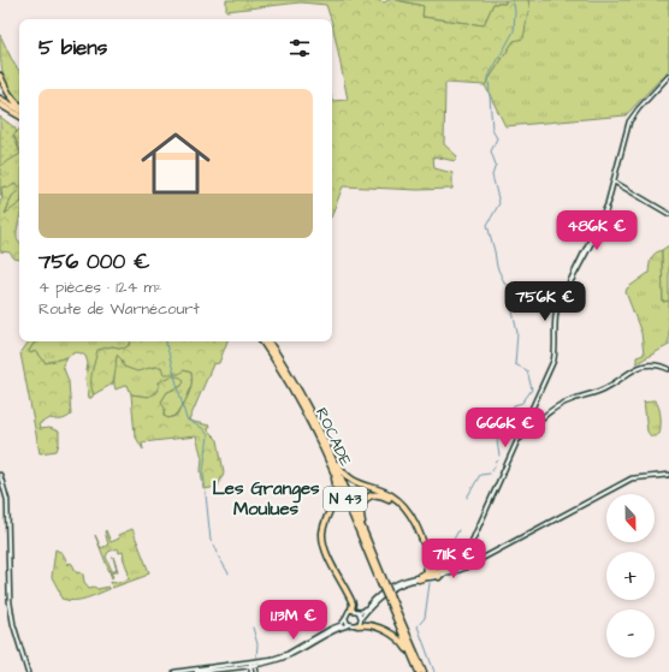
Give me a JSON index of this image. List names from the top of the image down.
{
  "streets": {
    "highway": ["ROCADE", "N 43"]
  },
  "crossings": [
    ["ROCADE", "N 43"]
  ],
  "districts": ["Les Granges Moulues"],
  "north": "bottom",
  "page": {
    "heading": "5 biens",
    "list": [
      {
        "name": "756 000 €",
        "note": "4 pièces · 124 m² · Route de Warnécourt"
      }
    ],
    "price": [
      "486K €",
      "756K €",
      "666K €",
      "711K €",
      "1.13M €"
    ],
    "map_buttons": ["+", "−"]
  }
}
